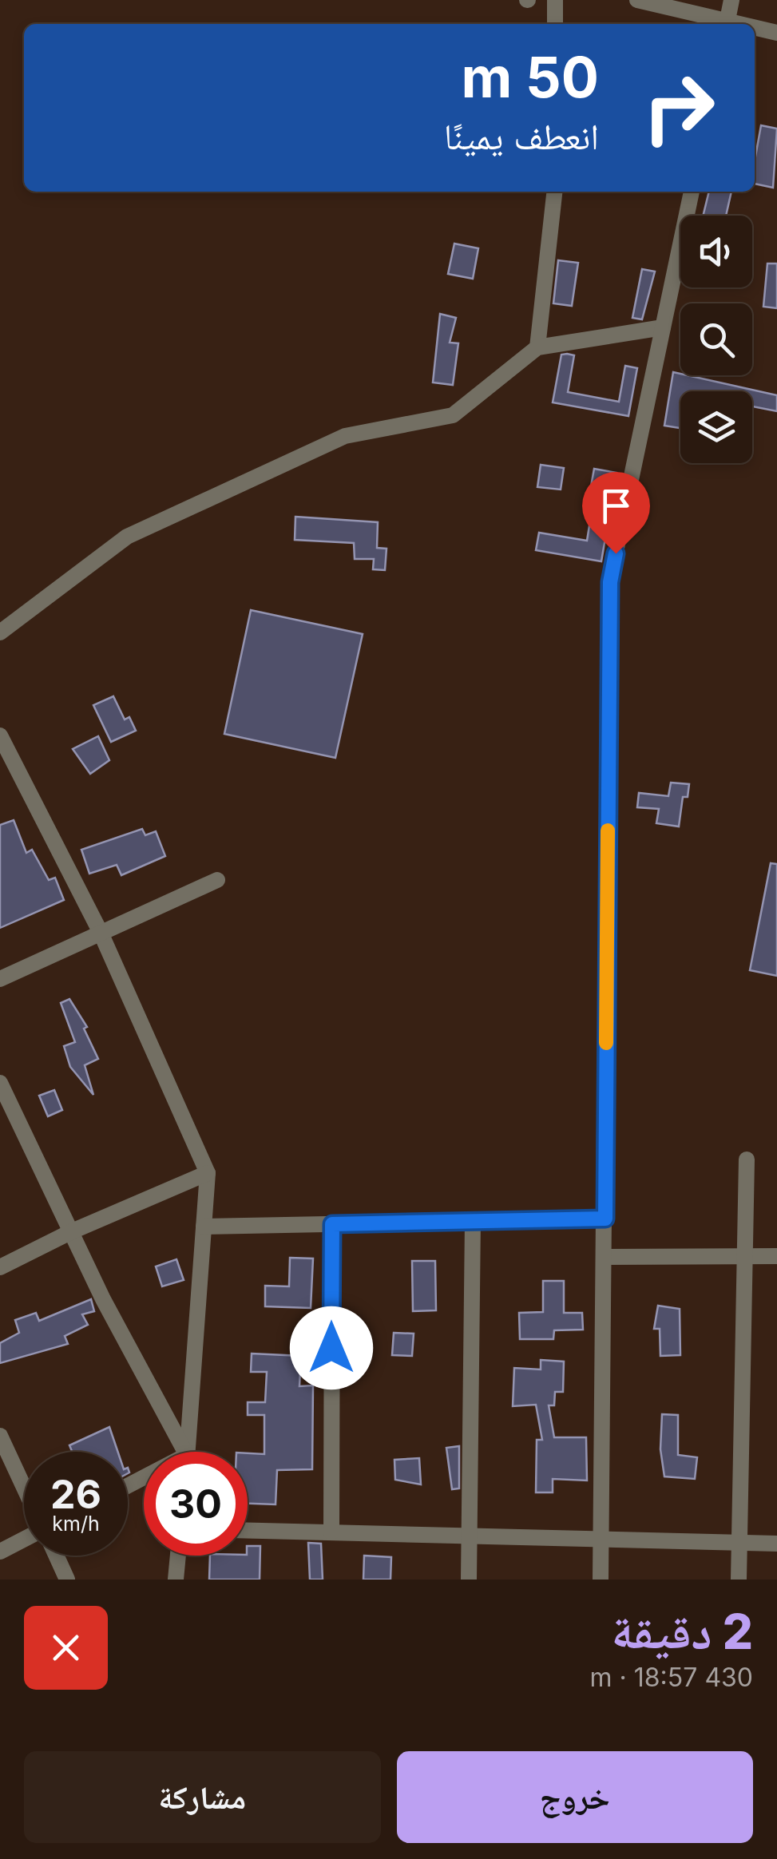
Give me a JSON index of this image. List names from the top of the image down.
{
  "page": {
    "turn": ["50 m", "انعطف يمينًا"],
    "speed": "26 km/h",
    "limit": "30",
    "heading": ["2 دقيقة", "430 m · 18:57"],
    "buttons": ["خروج", "مشاركة"]
  }
}
